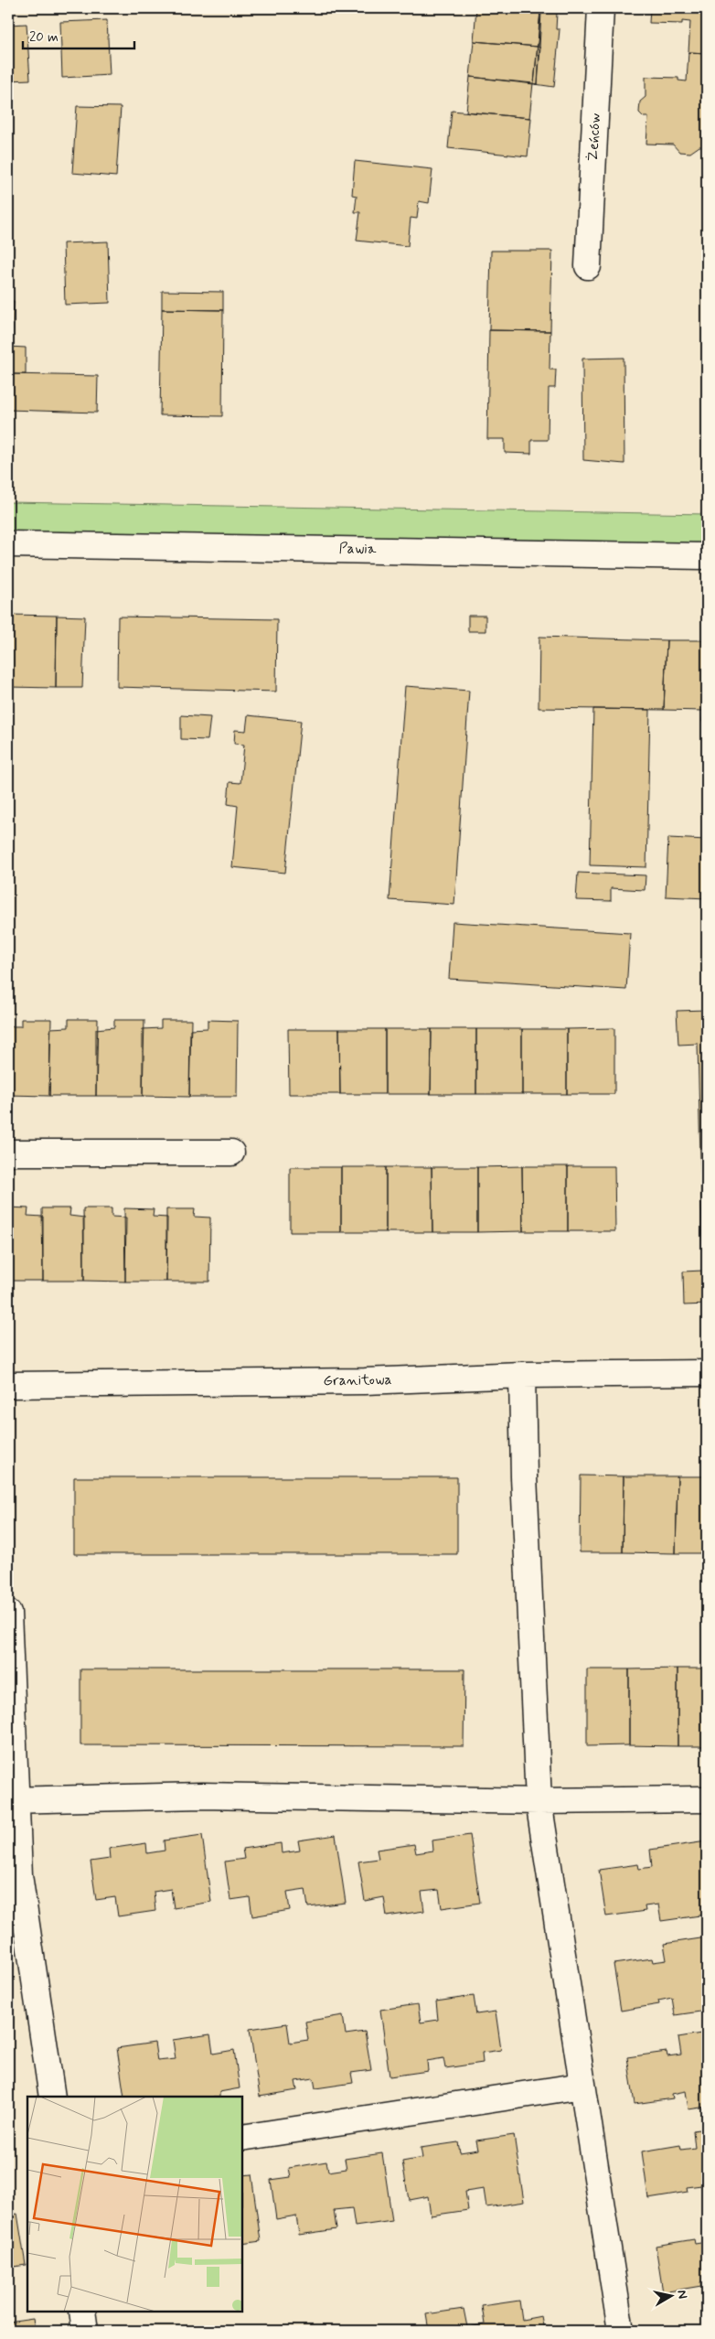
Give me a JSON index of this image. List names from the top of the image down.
{
  "streets": {
    "street": ["Żeńców", "Pawia", "Granitowa"]
  },
  "scale_bar": "20 m",
  "north": "right"
}
